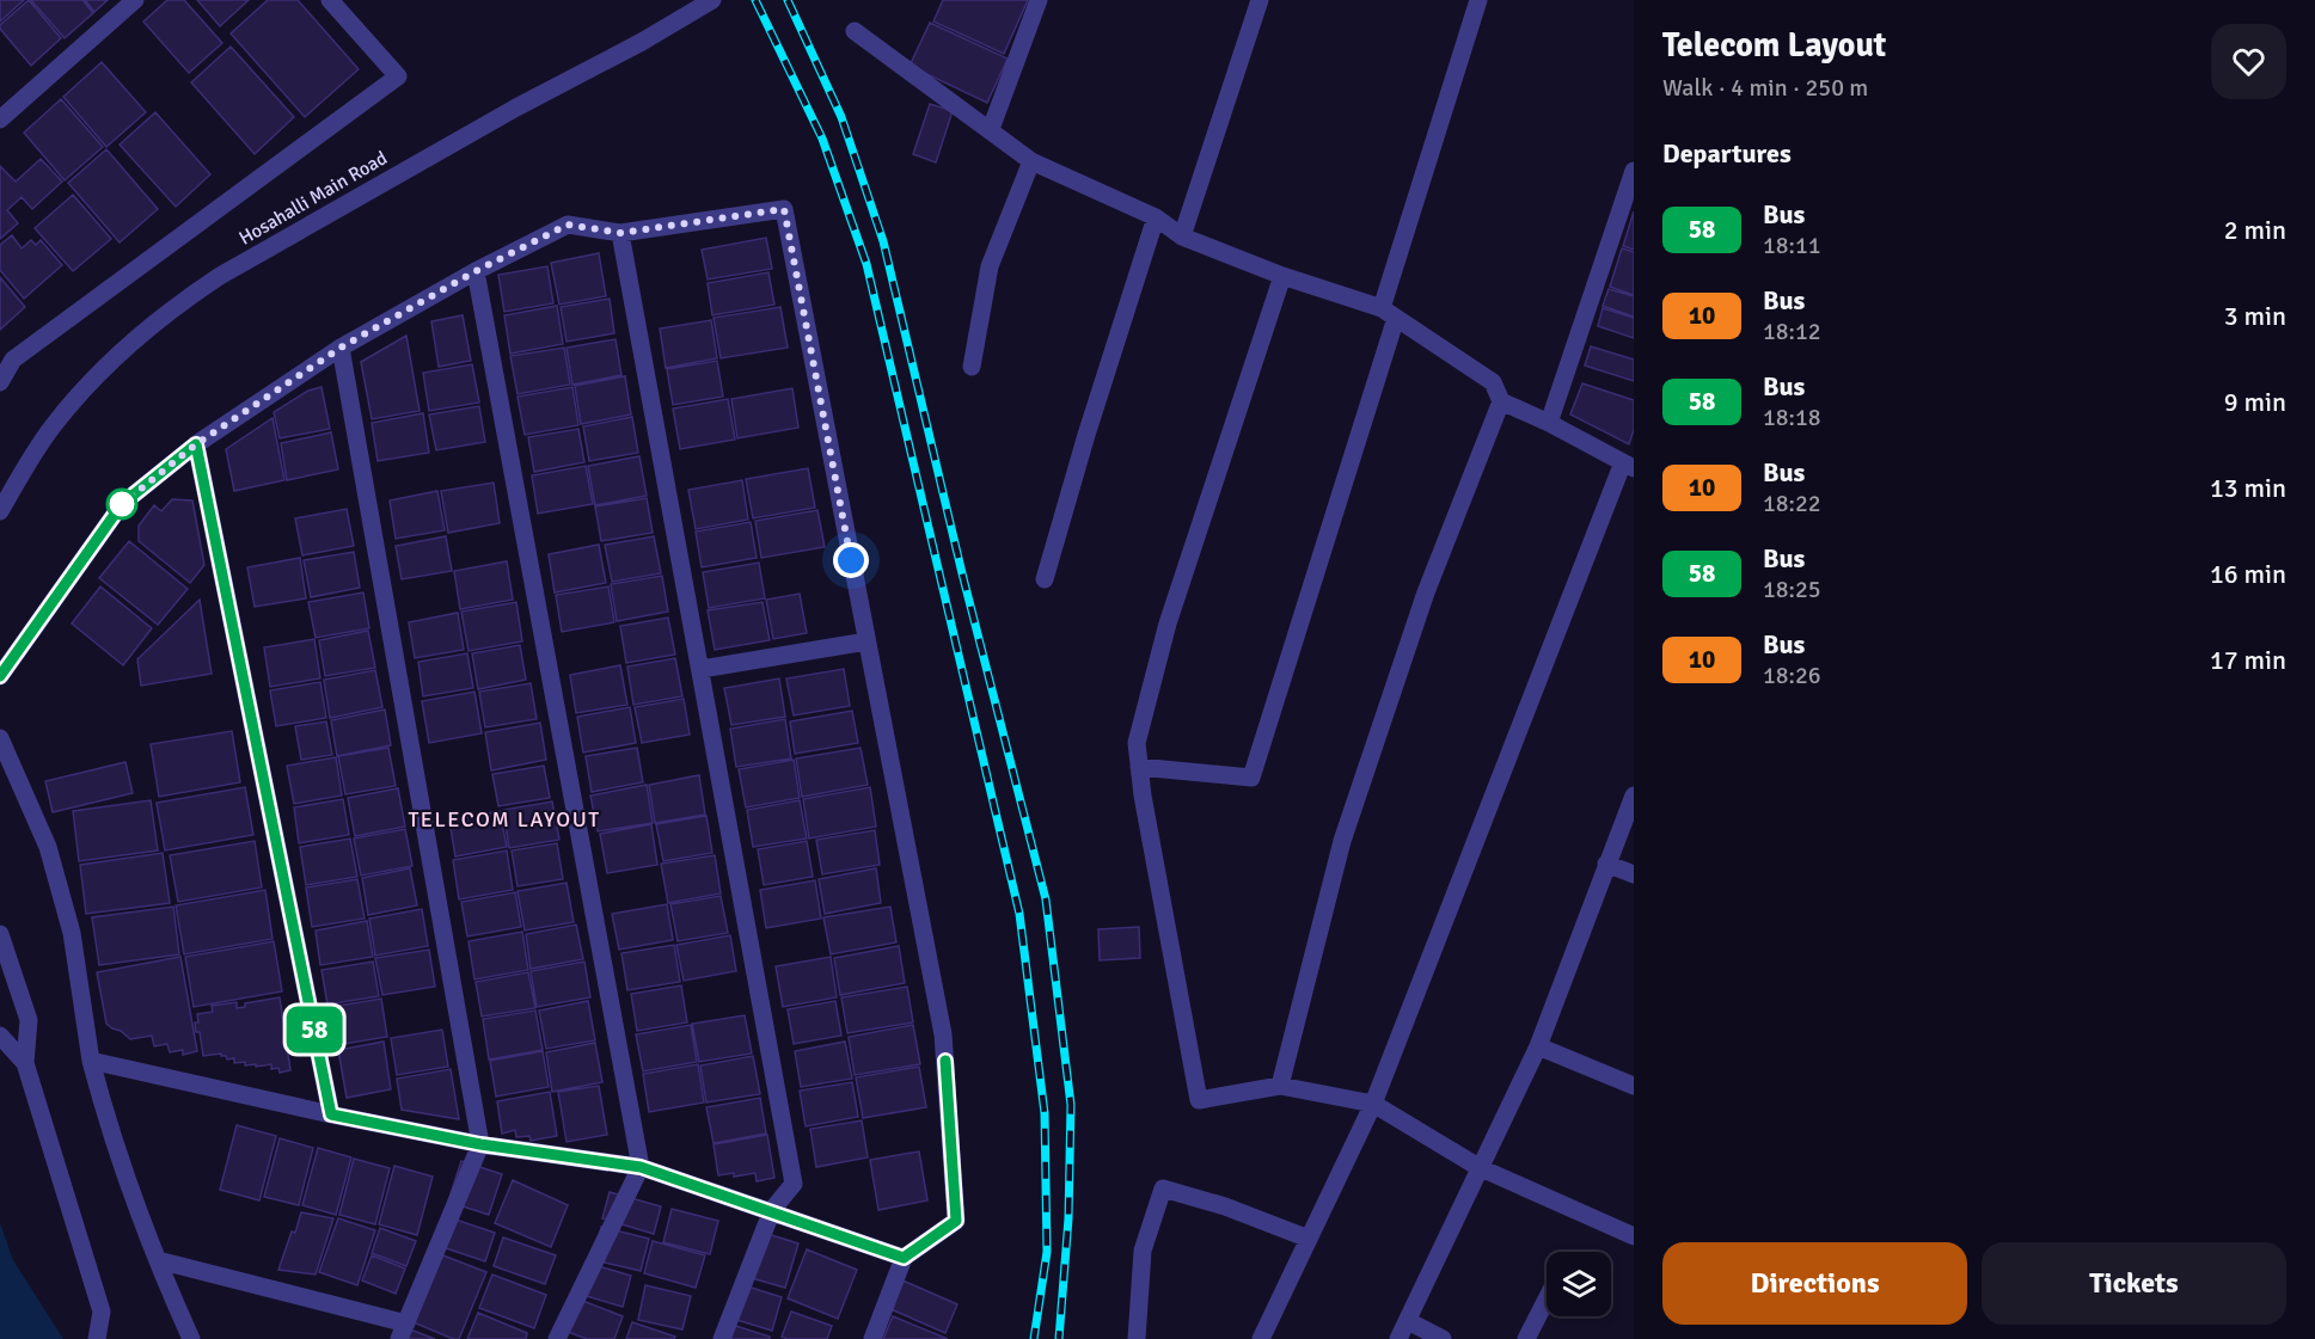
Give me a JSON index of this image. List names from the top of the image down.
{
  "streets": {
    "street": ["Hosahalli Main Road"]
  },
  "districts": ["TELECOM LAYOUT"],
  "lines": ["bus line 58"],
  "page": {
    "on_map": "58",
    "heading": [
      ["Telecom Layout", "Walk · 4 min · 250 m"],
      "Departures"
    ],
    "list": [
      {
        "mark": "58",
        "name": "Bus",
        "note": "18:11",
        "value": "2 min"
      },
      {
        "mark": "10",
        "name": "Bus",
        "note": "18:12",
        "value": "3 min"
      },
      {
        "mark": "58",
        "name": "Bus",
        "note": "18:18",
        "value": "9 min"
      },
      {
        "mark": "10",
        "name": "Bus",
        "note": "18:22",
        "value": "13 min"
      },
      {
        "mark": "58",
        "name": "Bus",
        "note": "18:25",
        "value": "16 min"
      },
      {
        "mark": "10",
        "name": "Bus",
        "note": "18:26",
        "value": "17 min"
      }
    ],
    "buttons": ["Directions", "Tickets"]
  }
}
